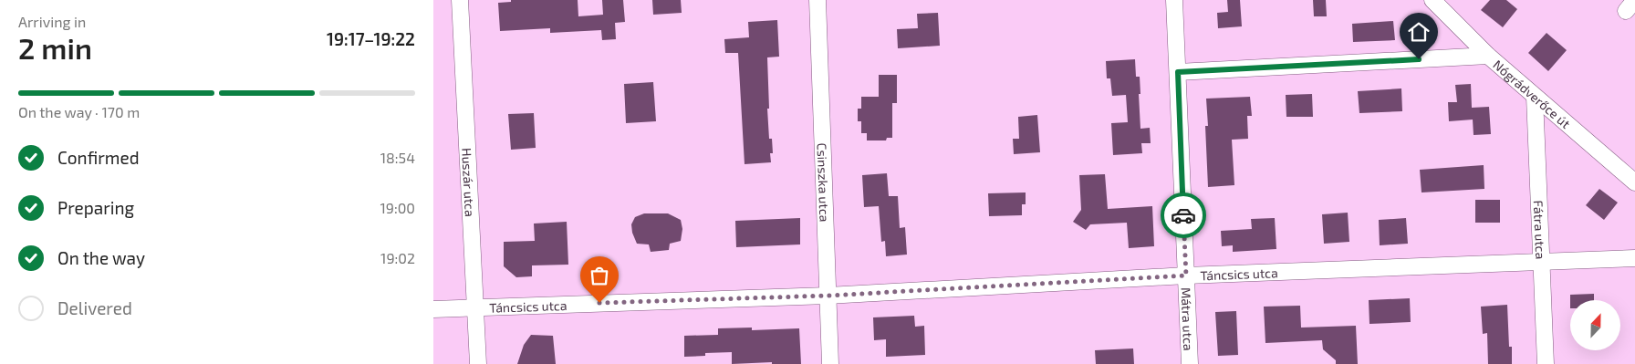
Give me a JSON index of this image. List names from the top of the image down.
{
  "streets": {
    "street": [
      "Nógrádverőce út",
      "Huszár utca",
      "Csinszka utca",
      "Fátra utca",
      "Táncsics utca",
      "Mátra utca"
    ]
  },
  "crossings": [
    ["Nógrádverőce út", "Fátra utca"],
    ["Huszár utca", "Táncsics utca"],
    ["Csinszka utca", "Táncsics utca"],
    ["Fátra utca", "Táncsics utca"],
    ["Táncsics utca", "Mátra utca"]
  ],
  "north": "top",
  "page": {
    "heading": ["2 min", "Arriving in", "19:17–19:22"],
    "bar": "On the way · 170 m",
    "list": [
      ["Confirmed", "18:54"],
      ["Preparing", "19:00"],
      ["On the way", "19:02"],
      "Delivered"
    ]
  }
}
